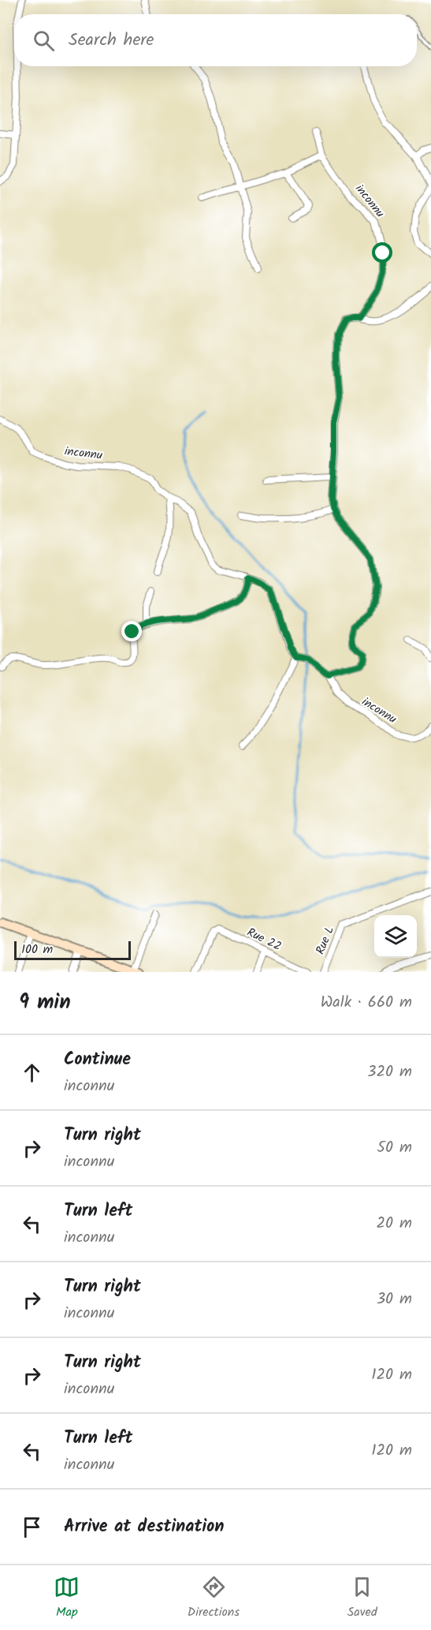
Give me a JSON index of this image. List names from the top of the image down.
{
  "streets": {
    "street": ["inconnu", "Rue 22", "Rue L"]
  },
  "scale_bar": "100 m",
  "page": {
    "search": "Search here",
    "scale": "100 m",
    "heading": ["9 min", "Walk · 660 m"],
    "list": [
      ["Continue", "inconnu", "320 m"],
      ["Turn right", "inconnu", "50 m"],
      ["Turn left", "inconnu", "20 m"],
      ["Turn right", "inconnu", "30 m"],
      ["Turn right", "inconnu", "120 m"],
      ["Turn left", "inconnu", "120 m"],
      "Arrive at destination"
    ],
    "nav": ["Map", "Directions", "Saved"]
  }
}
